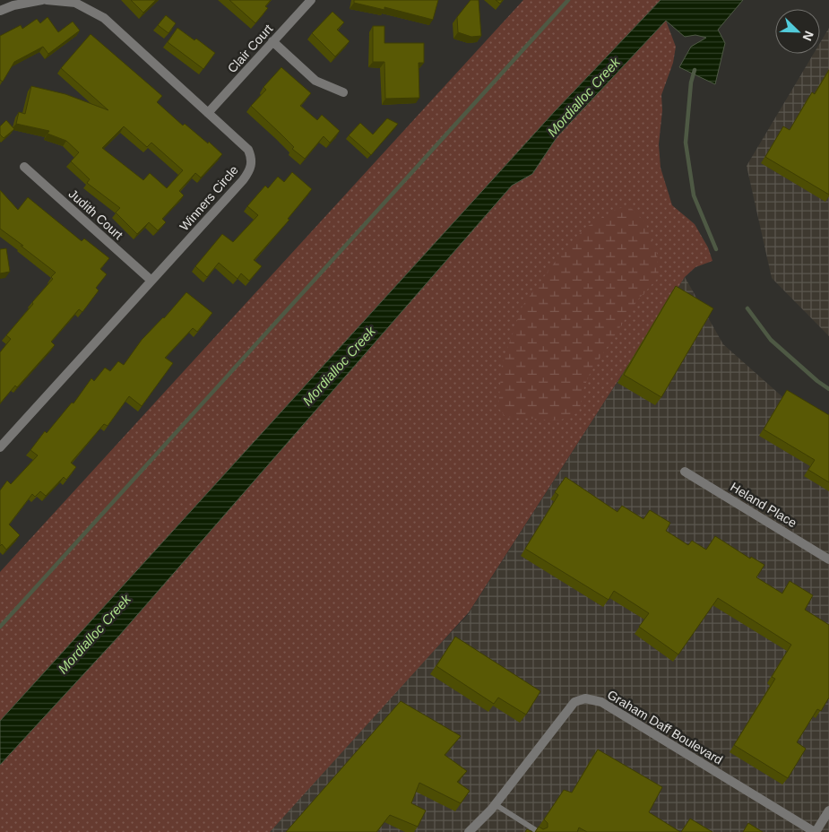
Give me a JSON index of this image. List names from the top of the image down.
{
  "streets": {
    "street": [
      "Clair Court",
      "Winners Circle",
      "Judith Court",
      "Heland Place",
      "Graham Daff Boulevard"
    ]
  },
  "crossings": [
    ["Clair Court", "Winners Circle"],
    ["Winners Circle", "Judith Court"]
  ],
  "water": ["Mordialloc Creek"],
  "north": "bottom right"
}
